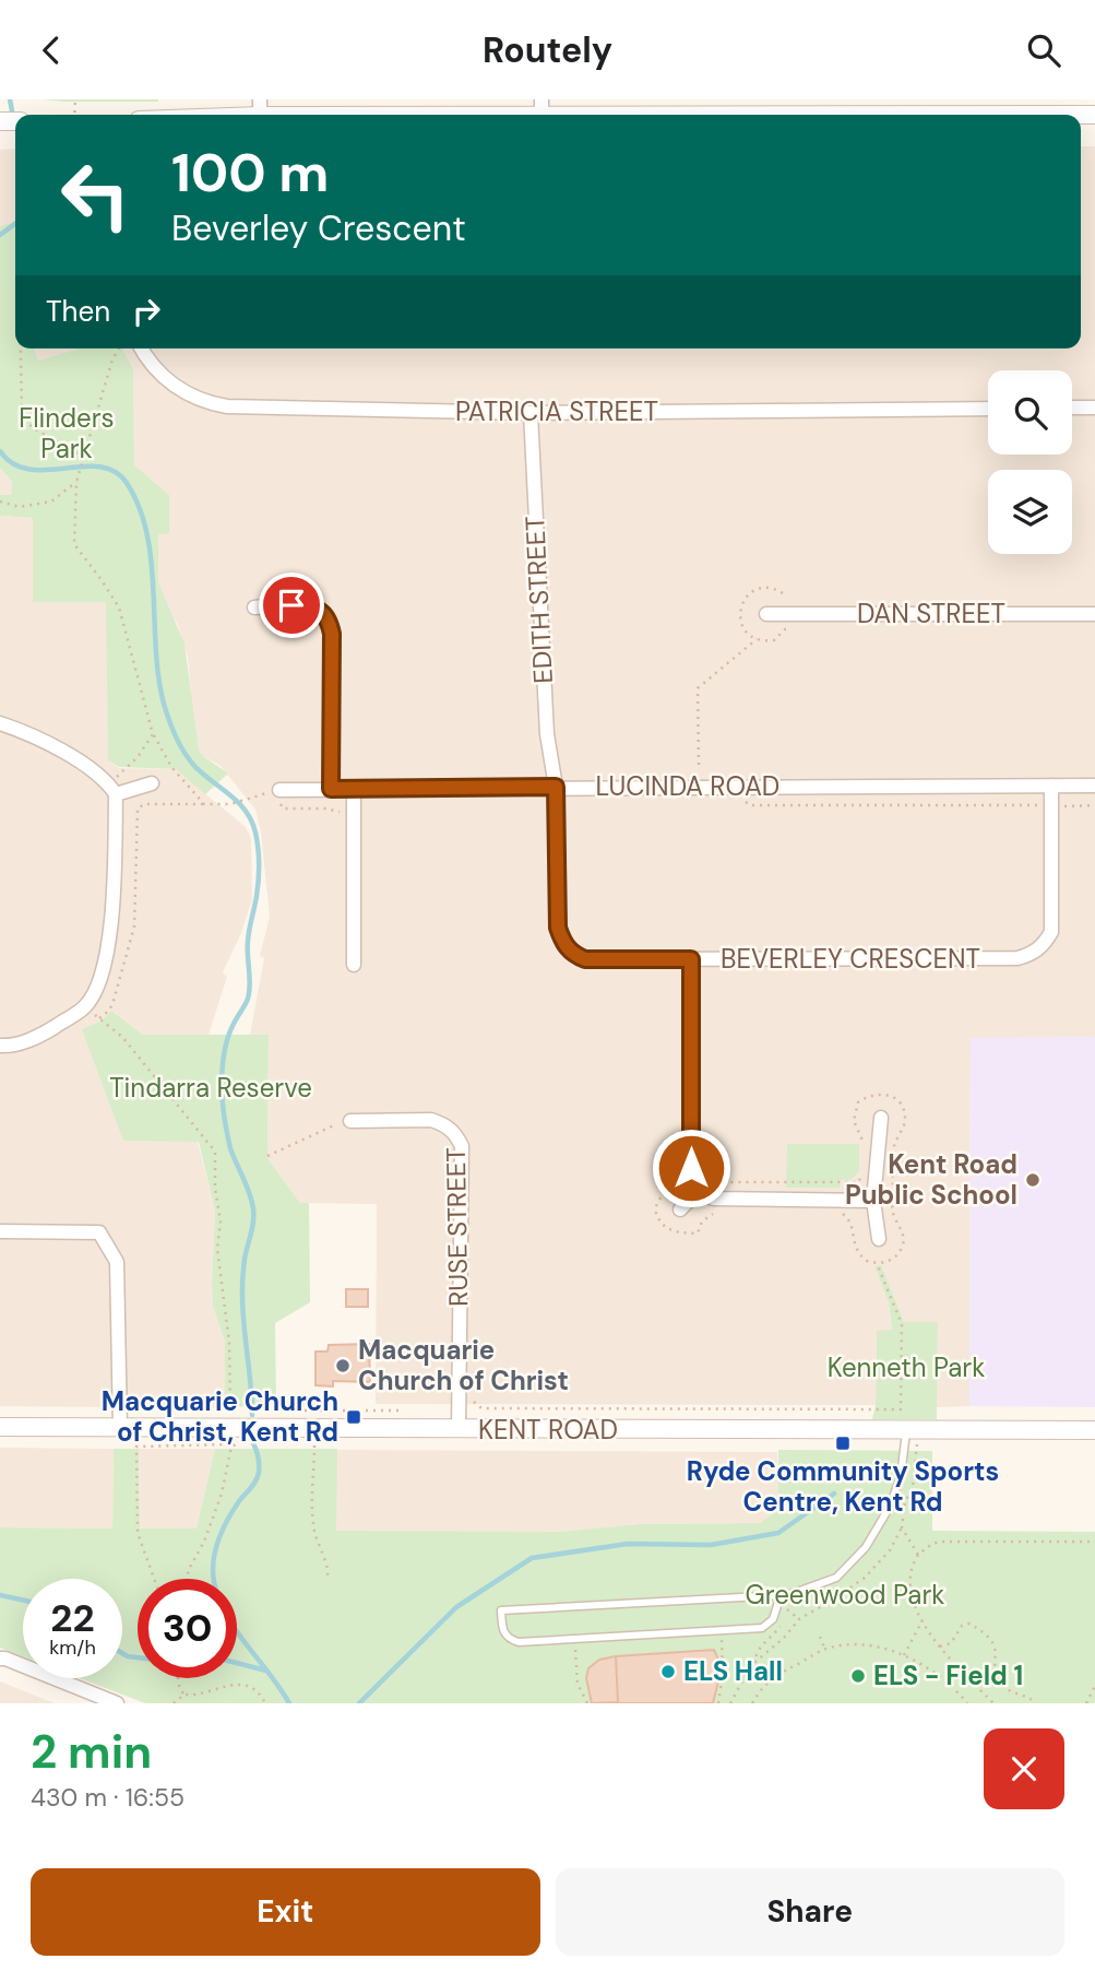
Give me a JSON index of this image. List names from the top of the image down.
{
  "streets": {
    "street": [
      "PATRICIA STREET",
      "EDITH STREET",
      "DAN STREET",
      "LUCINDA ROAD",
      "BEVERLEY CRESCENT",
      "RUSE STREET",
      "KENT ROAD"
    ]
  },
  "crossings": [
    ["PATRICIA STREET", "EDITH STREET"],
    ["EDITH STREET", "LUCINDA ROAD"],
    ["EDITH STREET", "BEVERLEY CRESCENT"],
    ["LUCINDA ROAD", "BEVERLEY CRESCENT"],
    ["RUSE STREET", "KENT ROAD"]
  ],
  "parks": [
    "Flinders Park",
    "Tindarra Reserve",
    "Kenneth Park",
    "Greenwood Park"
  ],
  "places": {
    "other": [
      "Kent Road Public School",
      "Macquarie Church of Christ",
      "ELS Hall",
      "ELS - Field 1"
    ],
    "transit": ["Macquarie Church of Christ, Kent Rd", "Ryde Community Sports Centre, Kent Rd"]
  },
  "page": {
    "header": "Routely",
    "turn": ["100 m", "Beverley Crescent"],
    "then": "Then",
    "speed": "22 km/h",
    "limit": "30",
    "heading": ["2 min", "430 m · 16:55"],
    "buttons": ["Exit", "Share"]
  }
}
